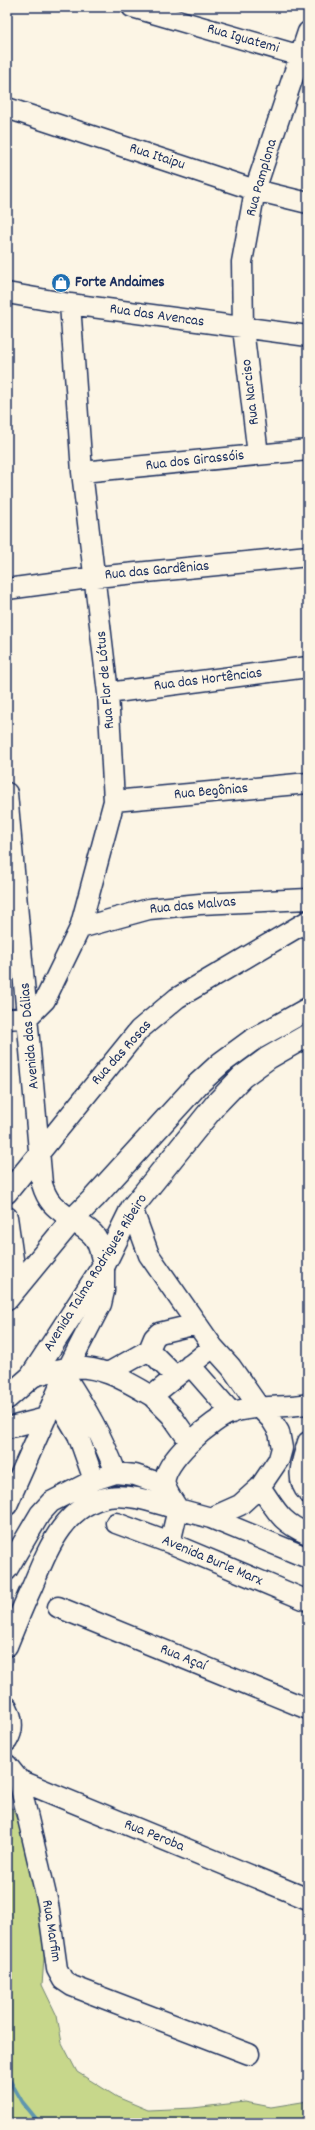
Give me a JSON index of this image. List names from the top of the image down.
{
  "streets": {
    "main road": ["Avenida Talma Rodrigues Ribeiro"],
    "street": [
      "Rua Iguatemi",
      "Rua Itaipu",
      "Rua Pamplona",
      "Rua das Avencas",
      "Rua Narciso",
      "Rua dos Girassóis",
      "Rua das Gardênias",
      "Rua Flor de Lótus",
      "Rua das Hortências",
      "Rua Begônias",
      "Rua das Malvas",
      "Avenida das Dálias",
      "Rua das Rosas",
      "Avenida Burle Marx",
      "Rua Açaí",
      "Rua Peroba",
      "Rua Marfim"
    ]
  },
  "crossings": [
    ["Rua Iguatemi", "Rua Pamplona"],
    ["Rua Itaipu", "Rua Pamplona"],
    ["Rua Pamplona", "Rua das Avencas"],
    ["Rua Pamplona", "Rua Narciso"],
    ["Rua das Avencas", "Rua Narciso"],
    ["Rua das Avencas", "Rua Flor de Lótus"],
    ["Rua Narciso", "Rua dos Girassóis"],
    ["Rua dos Girassóis", "Rua Flor de Lótus"],
    ["Rua das Gardênias", "Rua Flor de Lótus"],
    ["Rua Flor de Lótus", "Rua das Hortências"],
    ["Rua Flor de Lótus", "Rua Begônias"],
    ["Rua Flor de Lótus", "Rua das Malvas"],
    ["Rua Flor de Lótus", "Avenida das Dálias"],
    ["Avenida das Dálias", "Rua das Rosas"],
    ["Rua Peroba", "Rua Marfim"]
  ],
  "places": {
    "shop": ["Forte Andaimes"]
  }
}
